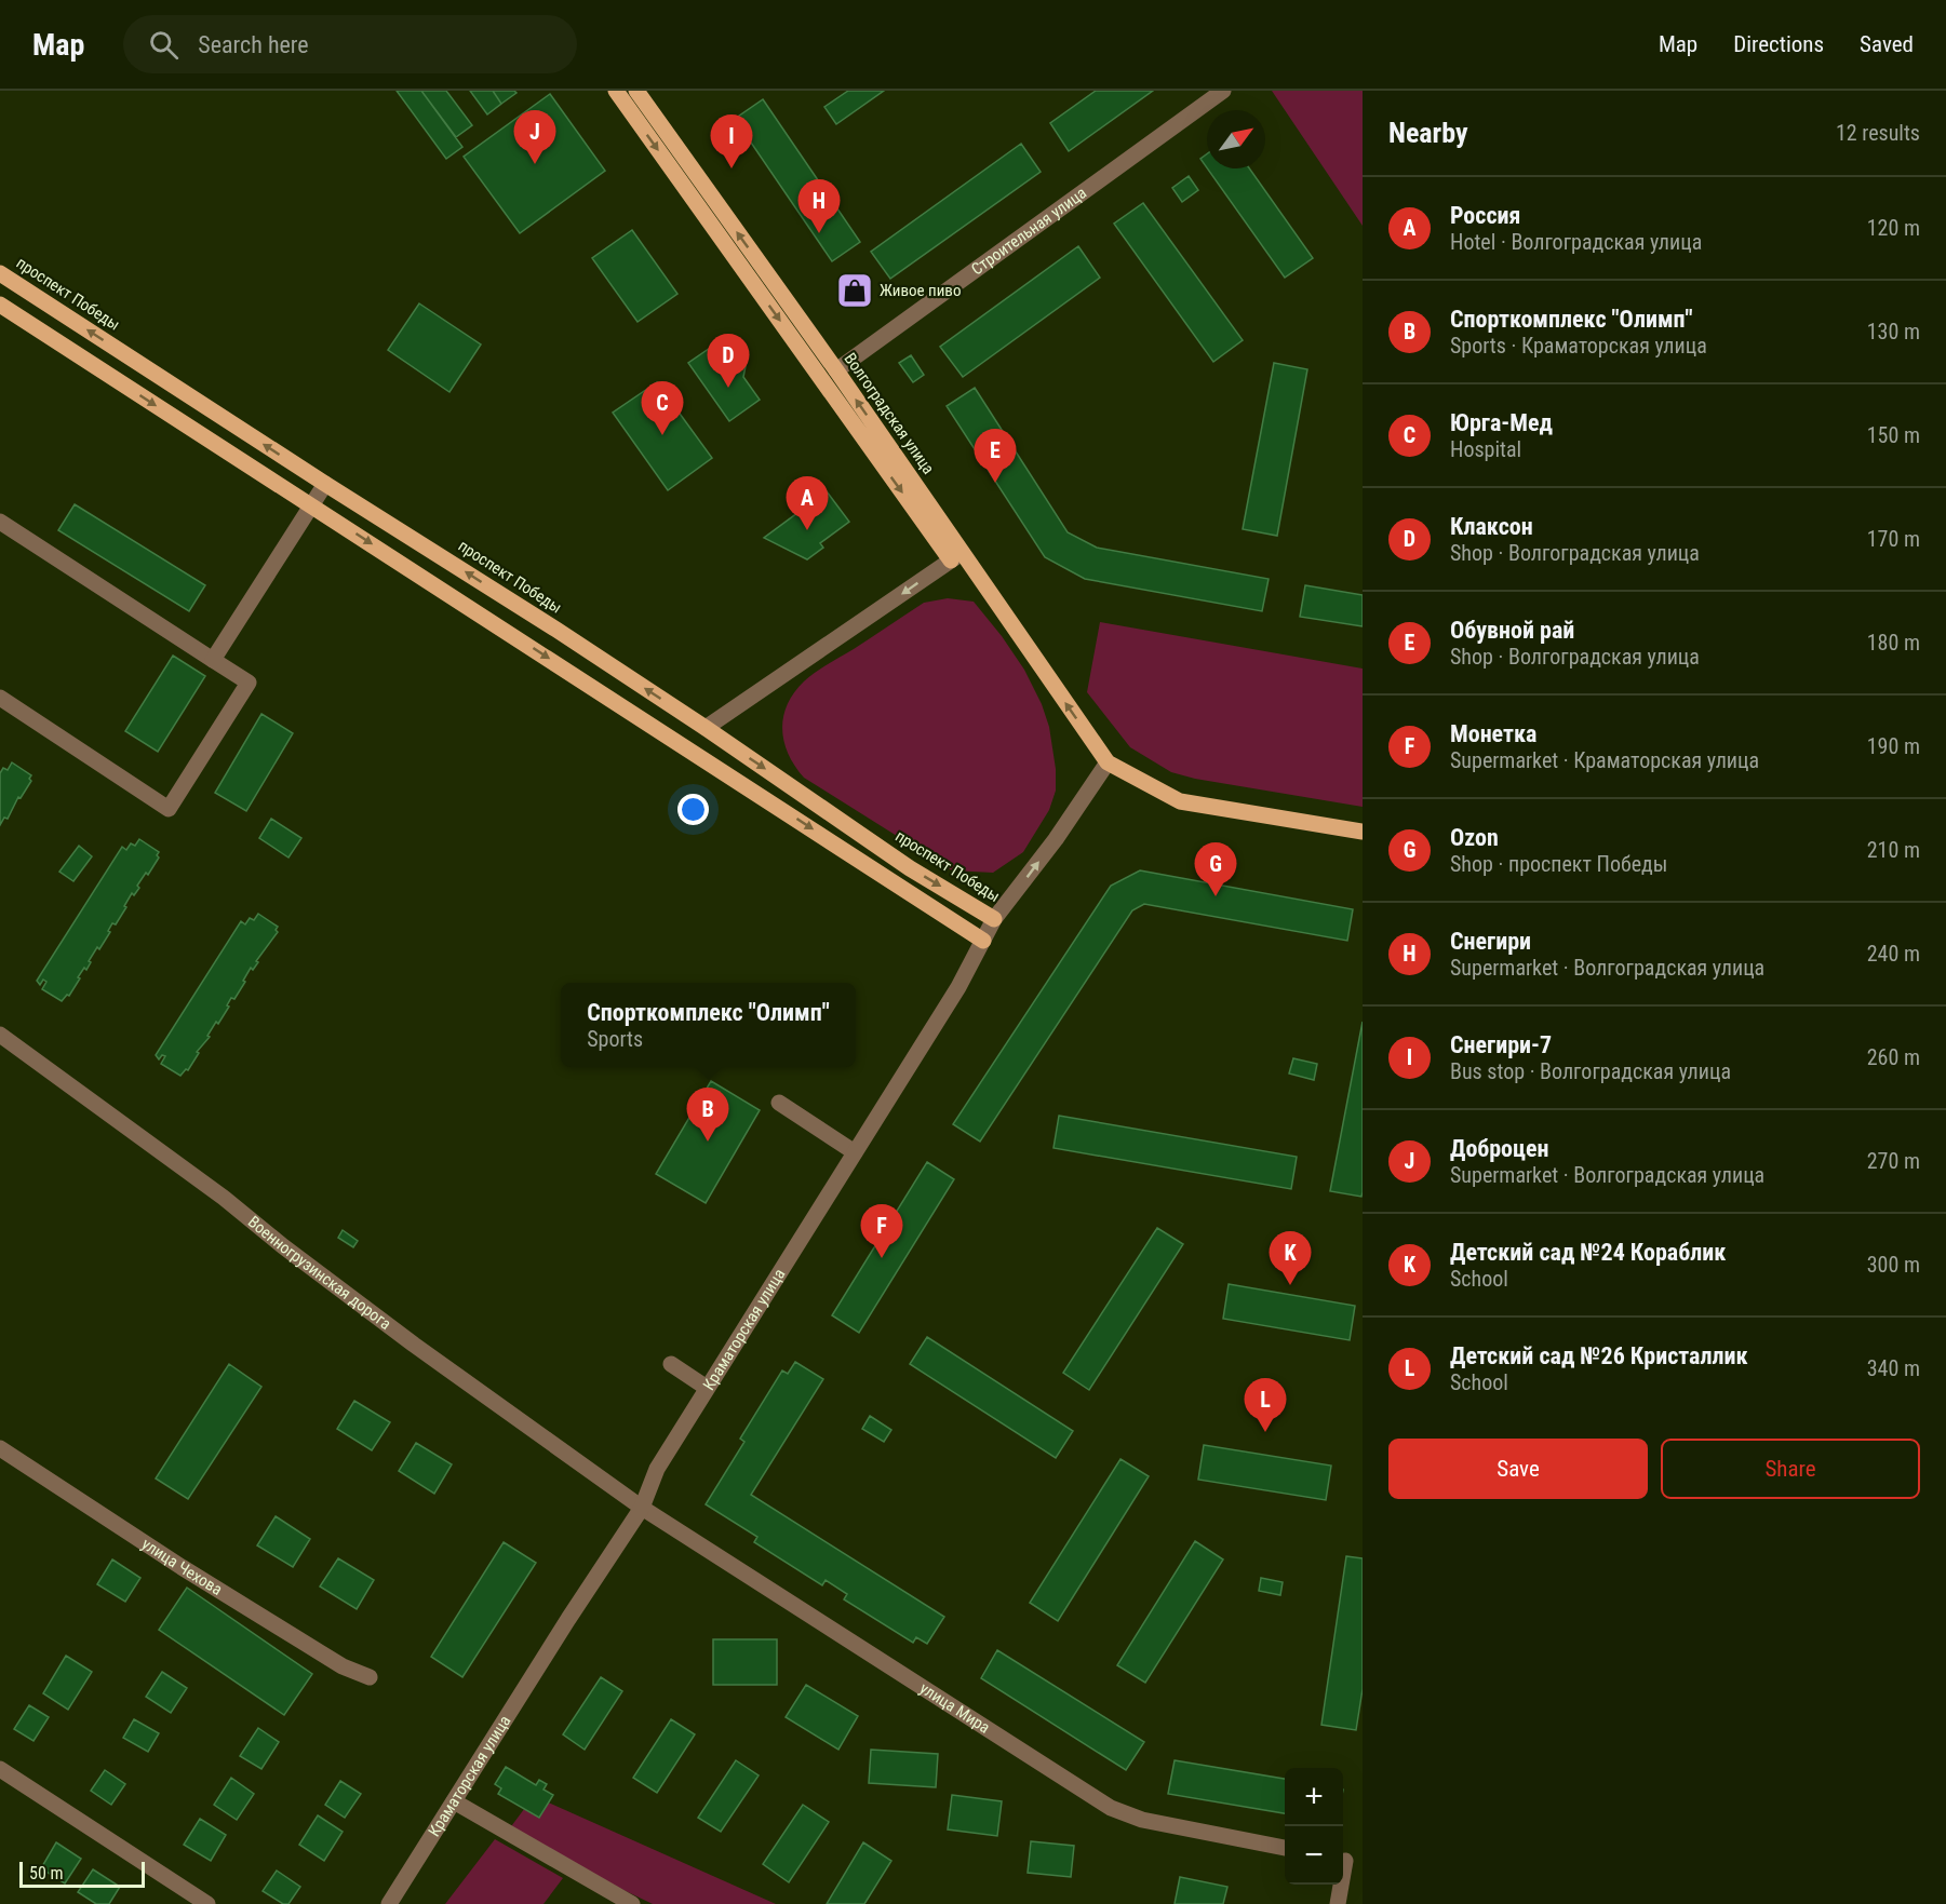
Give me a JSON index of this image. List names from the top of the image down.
{
  "streets": {
    "main road": ["проспект Победы", "Волгоградская улица"],
    "street": [
      "Строительная улица",
      "Военногрузинская дорога",
      "Краматорская улица",
      "улица Чехова",
      "улица Мира"
    ]
  },
  "crossings": [
    ["Строительная улица", "Волгоградская улица"],
    ["проспект Победы", "Краматорская улица"],
    ["Волгоградская улица", "Краматорская улица"],
    ["Военногрузинская дорога", "Краматорская улица"],
    ["Военногрузинская дорога", "улица Мира"],
    ["Краматорская улица", "улица Мира"]
  ],
  "places": {
    "shop": ["Живое пиво"]
  },
  "scale_bar": "50 m",
  "north": "top right",
  "page": {
    "header": "Map",
    "search": "Search here",
    "nav": ["Map", "Directions", "Saved"],
    "heading": ["Nearby", "12 results"],
    "pins": [
      "J",
      "I",
      "H",
      "D",
      "C",
      "E",
      "A",
      "G",
      "B",
      "F",
      "K",
      "L"
    ],
    "list": [
      {
        "mark": "A",
        "name": "Россия",
        "note": "Hotel · Волгоградская улица",
        "value": "120 m"
      },
      {
        "mark": "B",
        "name": "Спорткомплекс \"Олимп\"",
        "note": "Sports · Краматорская улица",
        "value": "130 m"
      },
      {
        "mark": "C",
        "name": "Юрга-Мед",
        "note": "Hospital",
        "value": "150 m"
      },
      {
        "mark": "D",
        "name": "Клаксон",
        "note": "Shop · Волгоградская улица",
        "value": "170 m"
      },
      {
        "mark": "E",
        "name": "Обувной рай",
        "note": "Shop · Волгоградская улица",
        "value": "180 m"
      },
      {
        "mark": "F",
        "name": "Монетка",
        "note": "Supermarket · Краматорская улица",
        "value": "190 m"
      },
      {
        "mark": "G",
        "name": "Ozon",
        "note": "Shop · проспект Победы",
        "value": "210 m"
      },
      {
        "mark": "H",
        "name": "Снегири",
        "note": "Supermarket · Волгоградская улица",
        "value": "240 m"
      },
      {
        "mark": "I",
        "name": "Снегири-7",
        "note": "Bus stop · Волгоградская улица",
        "value": "260 m"
      },
      {
        "mark": "J",
        "name": "Доброцен",
        "note": "Supermarket · Волгоградская улица",
        "value": "270 m"
      },
      {
        "mark": "K",
        "name": "Детский сад №24 Кораблик",
        "note": "School",
        "value": "300 m"
      },
      {
        "mark": "L",
        "name": "Детский сад №26 Кристаллик",
        "note": "School",
        "value": "340 m"
      }
    ],
    "popup": ["Спорткомплекс \"Олимп\"", "Sports"],
    "buttons": ["Save", "Share"],
    "map_buttons": ["+", "−"],
    "scale": "50 m"
  }
}
